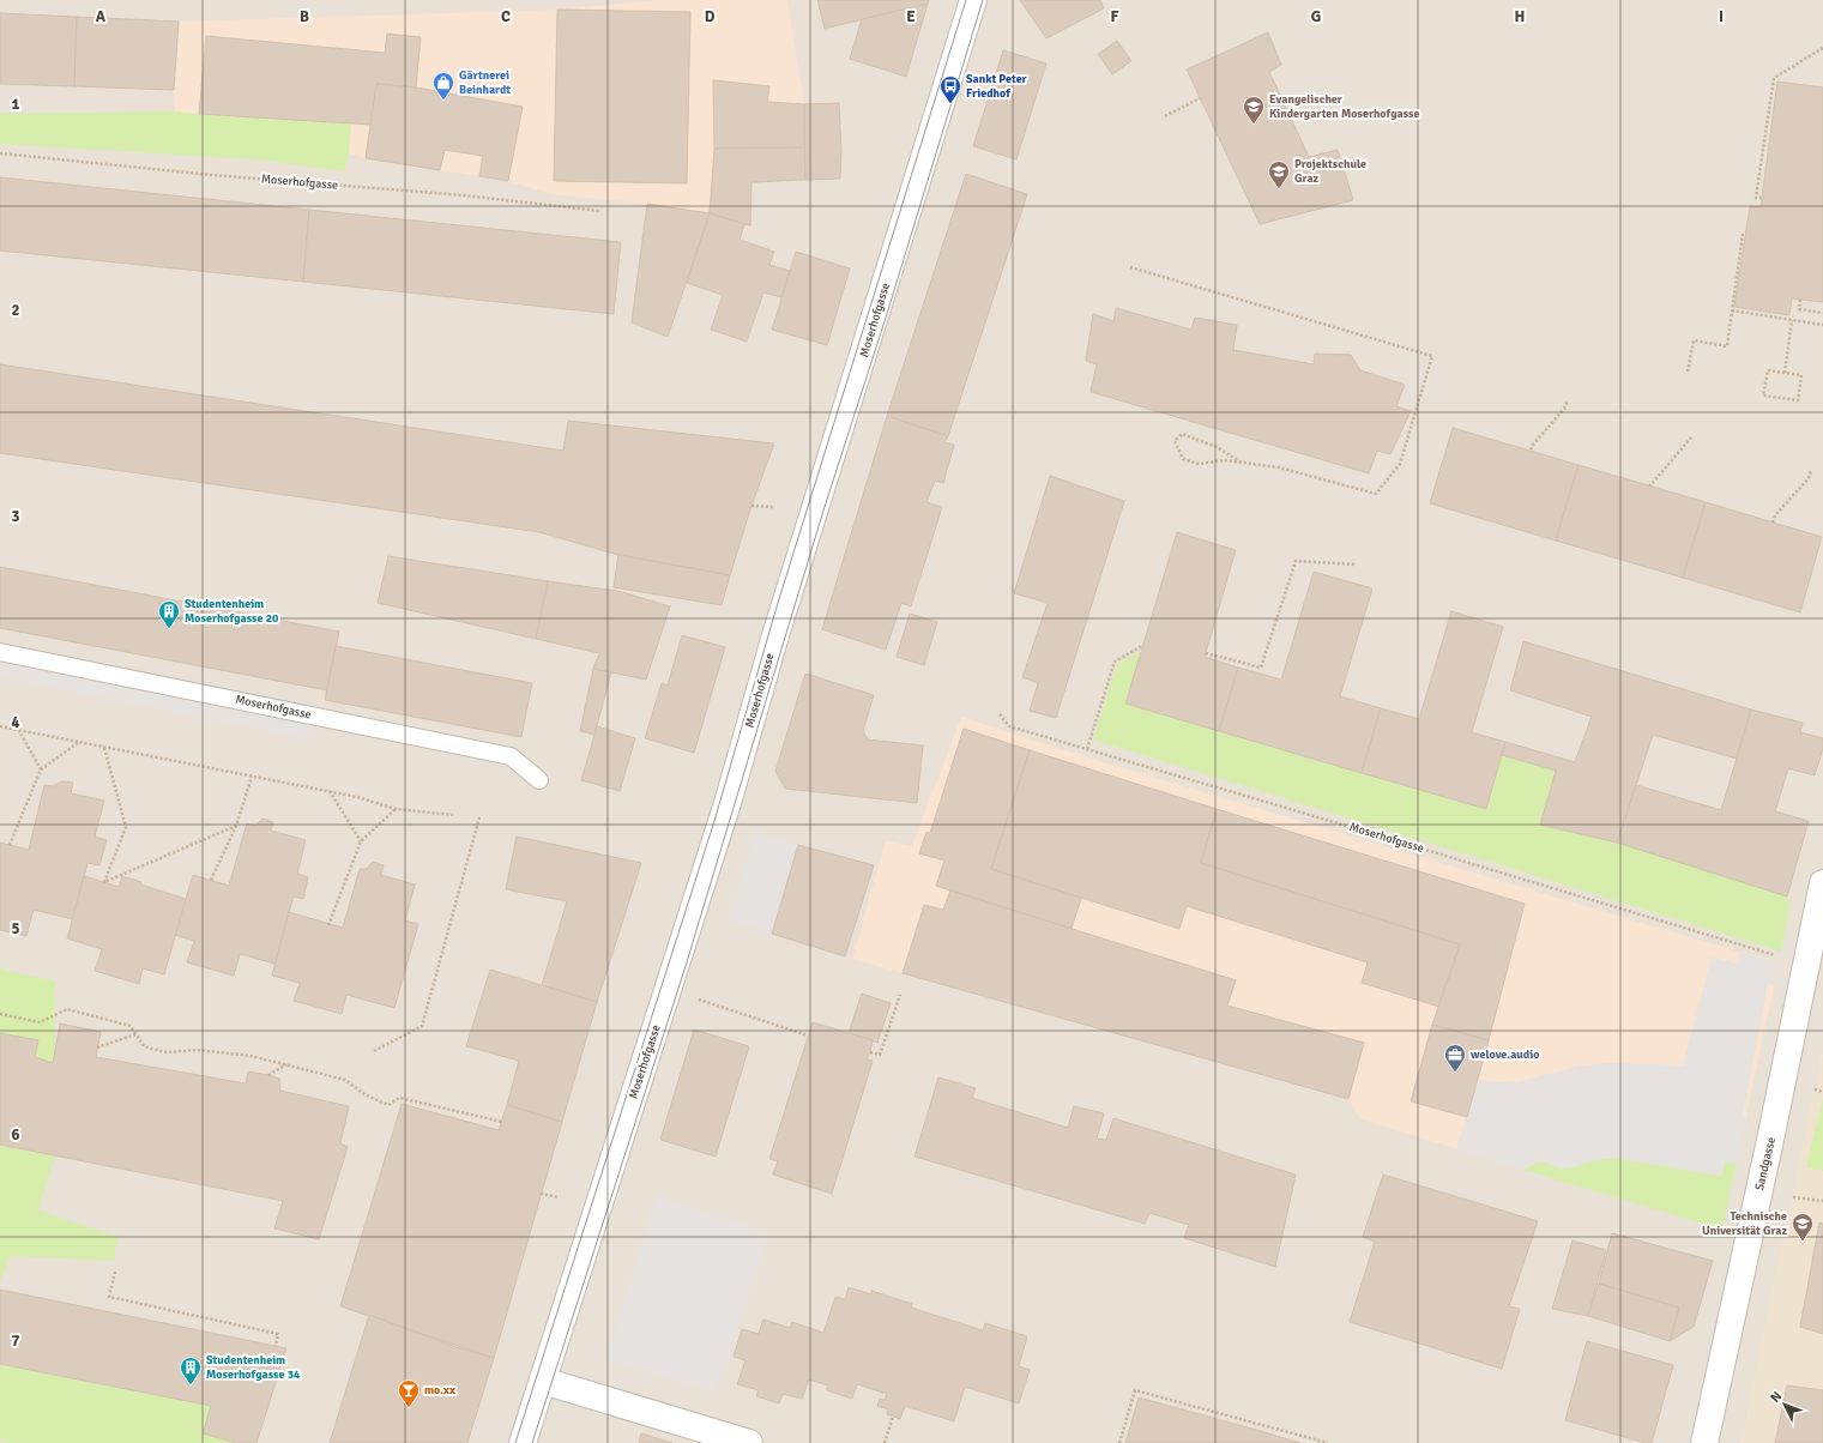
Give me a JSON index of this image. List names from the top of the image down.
{
  "streets": {
    "street": ["Moserhofgasse", "Sandgasse"]
  },
  "places": {
    "shop": ["Gärtnerei Beinhardt"],
    "bus stop": ["Sankt Peter Friedhof"],
    "school or university": ["Evangelischer Kindergarten Moserhofgasse", "Projektschule Graz", "Technische Universität Graz"],
    "building": ["Studentenheim Moserhofgasse 20", "Studentenheim Moserhofgasse 34"],
    "office": ["welove.audio"],
    "bar": ["mo.xx"]
  },
  "north": "top left",
  "grid": {
    "columns": [
      "A",
      "B",
      "C",
      "D",
      "E",
      "F",
      "G",
      "H",
      "I"
    ],
    "rows": [
      "1",
      "2",
      "3",
      "4",
      "5",
      "6",
      "7"
    ]
  }
}
